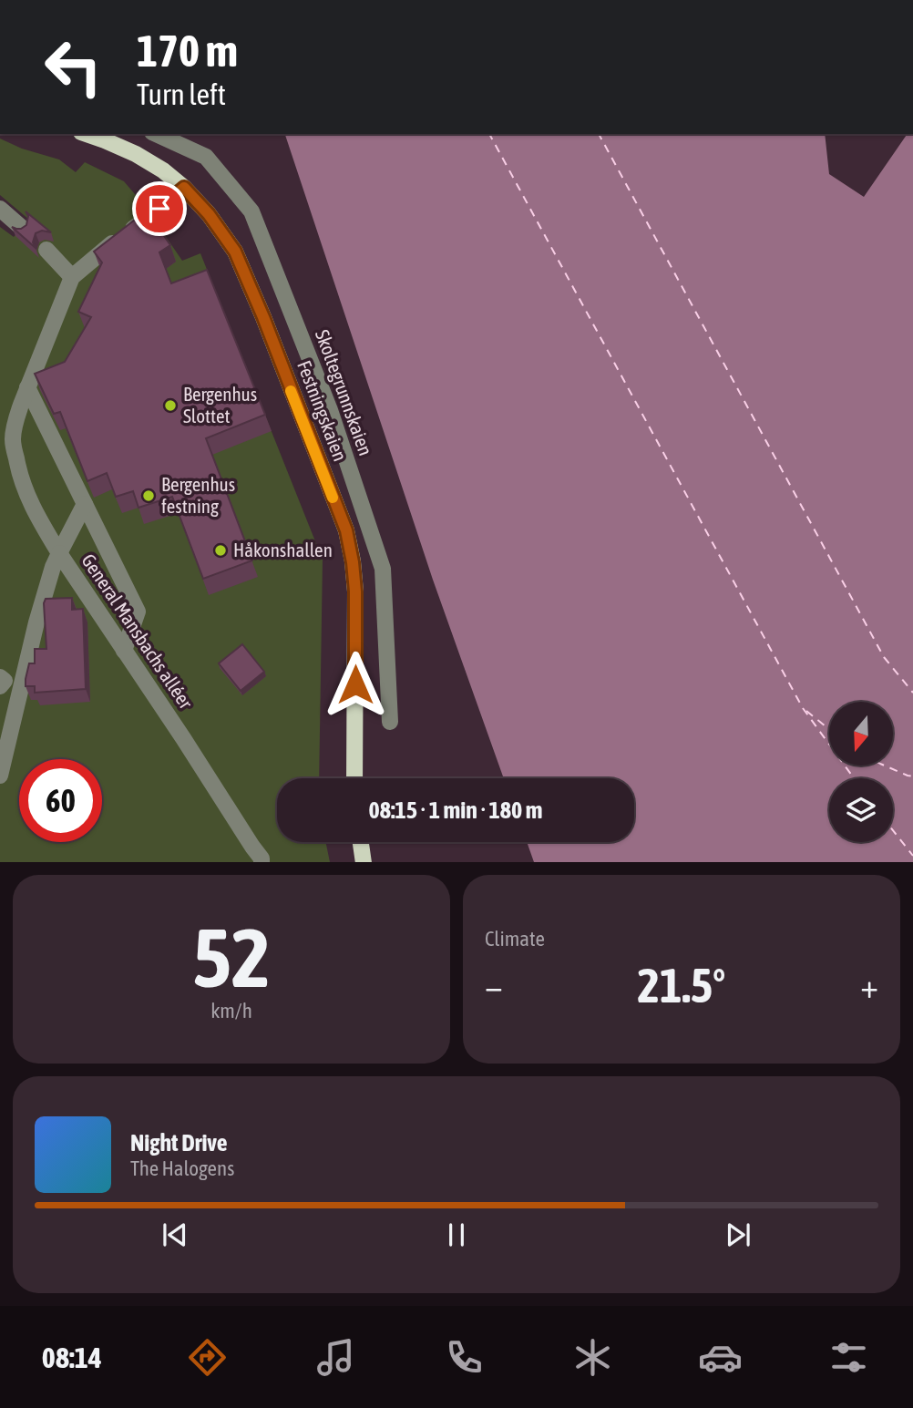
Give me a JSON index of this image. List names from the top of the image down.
{
  "streets": {
    "main road": ["Festningskaien"],
    "lane": ["Skoltegrunnskaien", "General Mansbachs alléer"]
  },
  "places": ["Bergenhus Slottet", "Bergenhus festning", "Håkonshallen"],
  "north": "bottom",
  "page": {
    "turn": ["170 m", "Turn left"],
    "limit": "60",
    "trip": "08:15 · 1 min · 180 m",
    "tile": [
      ["52", "km/h"],
      "Climate"
    ],
    "heat": ["−", "21.5°", "+"],
    "song": ["Night Drive", "The Halogens"],
    "tabs": "08:14"
  }
}
